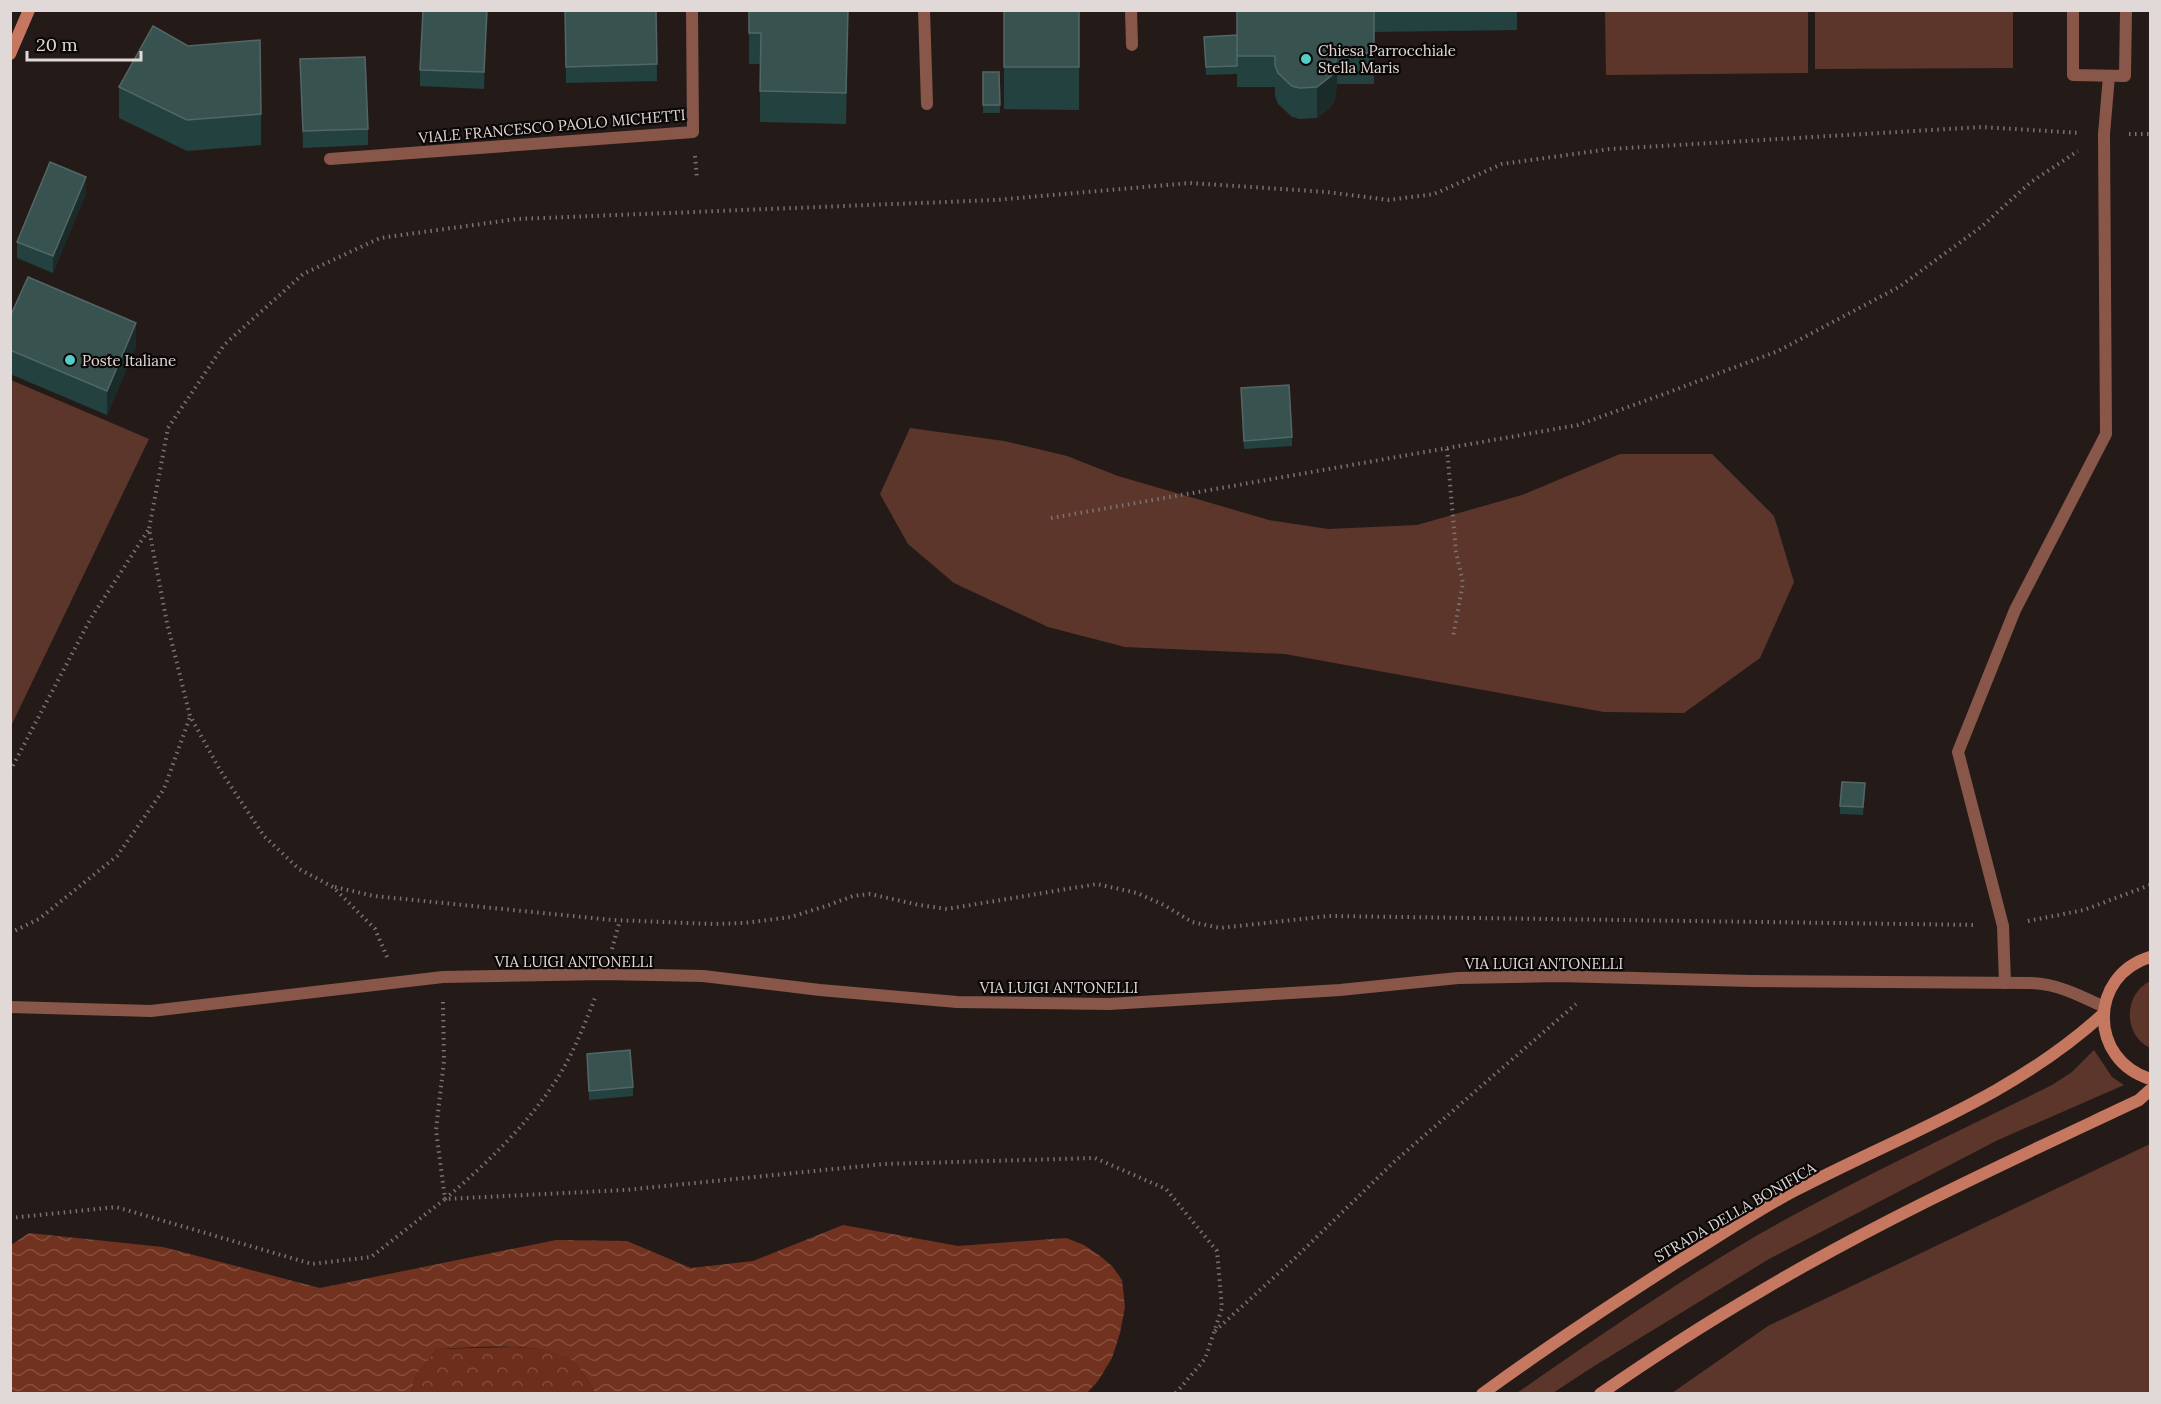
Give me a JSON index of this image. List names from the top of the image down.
{
  "streets": {
    "main road": ["STRADA DELLA BONIFICA"],
    "street": ["VIALE FRANCESCO PAOLO MICHETTI", "VIA LUIGI ANTONELLI"]
  },
  "crossings": [
    ["VIA LUIGI ANTONELLI", "STRADA DELLA BONIFICA"]
  ],
  "places": ["Chiesa Parrocchiale Stella Maris", "Poste Italiane"],
  "scale_bar": "20 m"
}
